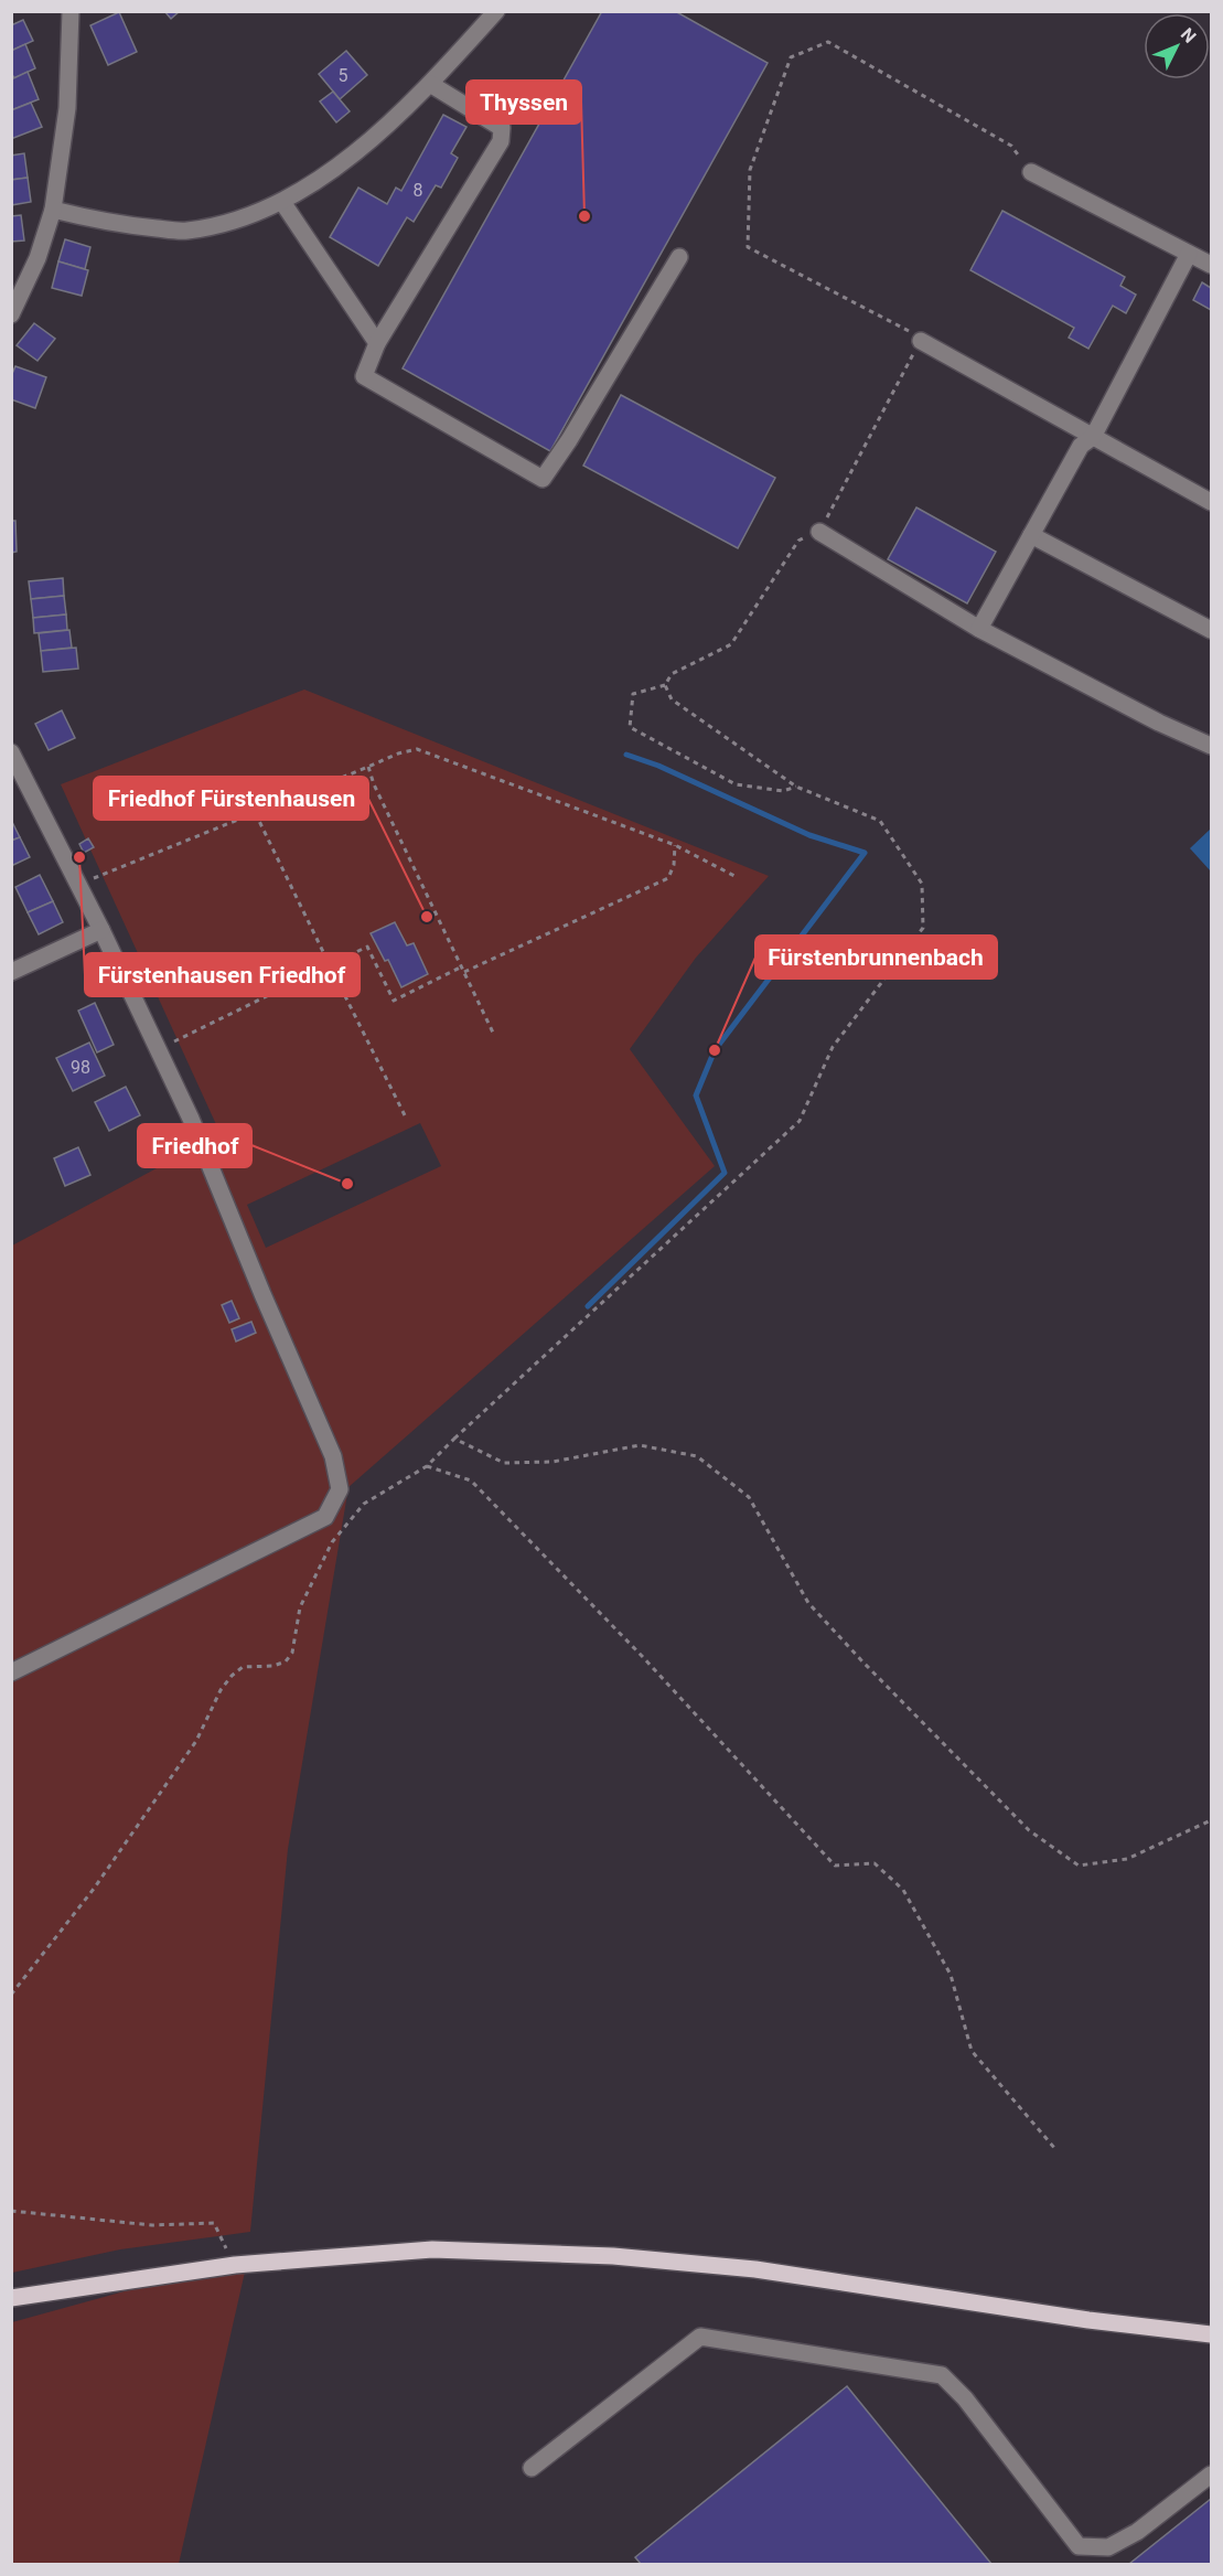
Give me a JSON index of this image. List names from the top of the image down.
{
  "places": [
    "Thyssen",
    "Fürstenhausen Friedhof",
    "Friedhof Fürstenhausen",
    "Fürstenbrunnenbach",
    "Friedhof"
  ],
  "house_numbers": ["5", "8", "98"],
  "north": "top right"
}
